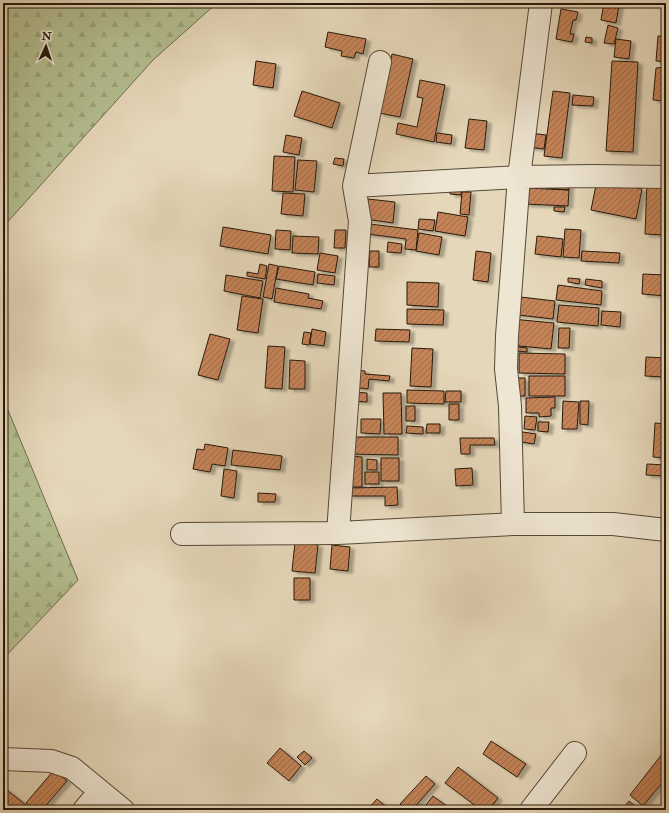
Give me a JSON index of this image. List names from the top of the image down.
{
  "north": "top"
}
